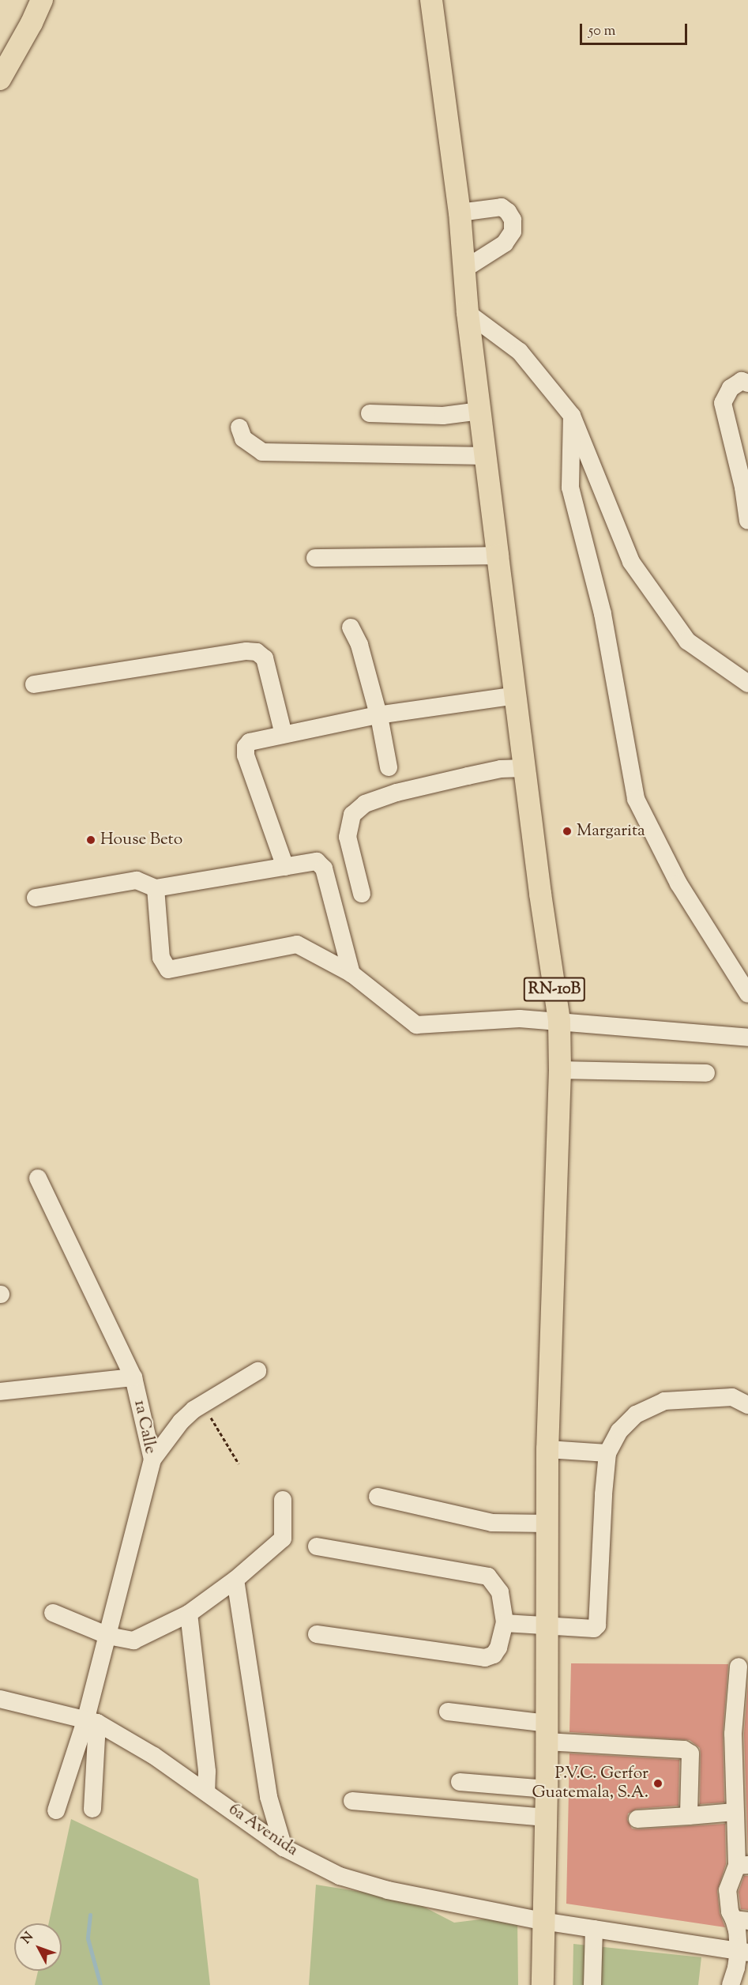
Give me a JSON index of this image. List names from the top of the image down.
{
  "streets": {
    "main road": ["RN-10B"],
    "street": ["1a Calle", "6a Avenida"]
  },
  "crossings": [
    ["RN-10B", "6a Avenida"],
    ["1a Calle", "6a Avenida"]
  ],
  "places": ["Margarita", "House Beto", "P.V.C. Gerfor Guatemala, S.A."],
  "scale_bar": "50 m",
  "north": "top left"
}
